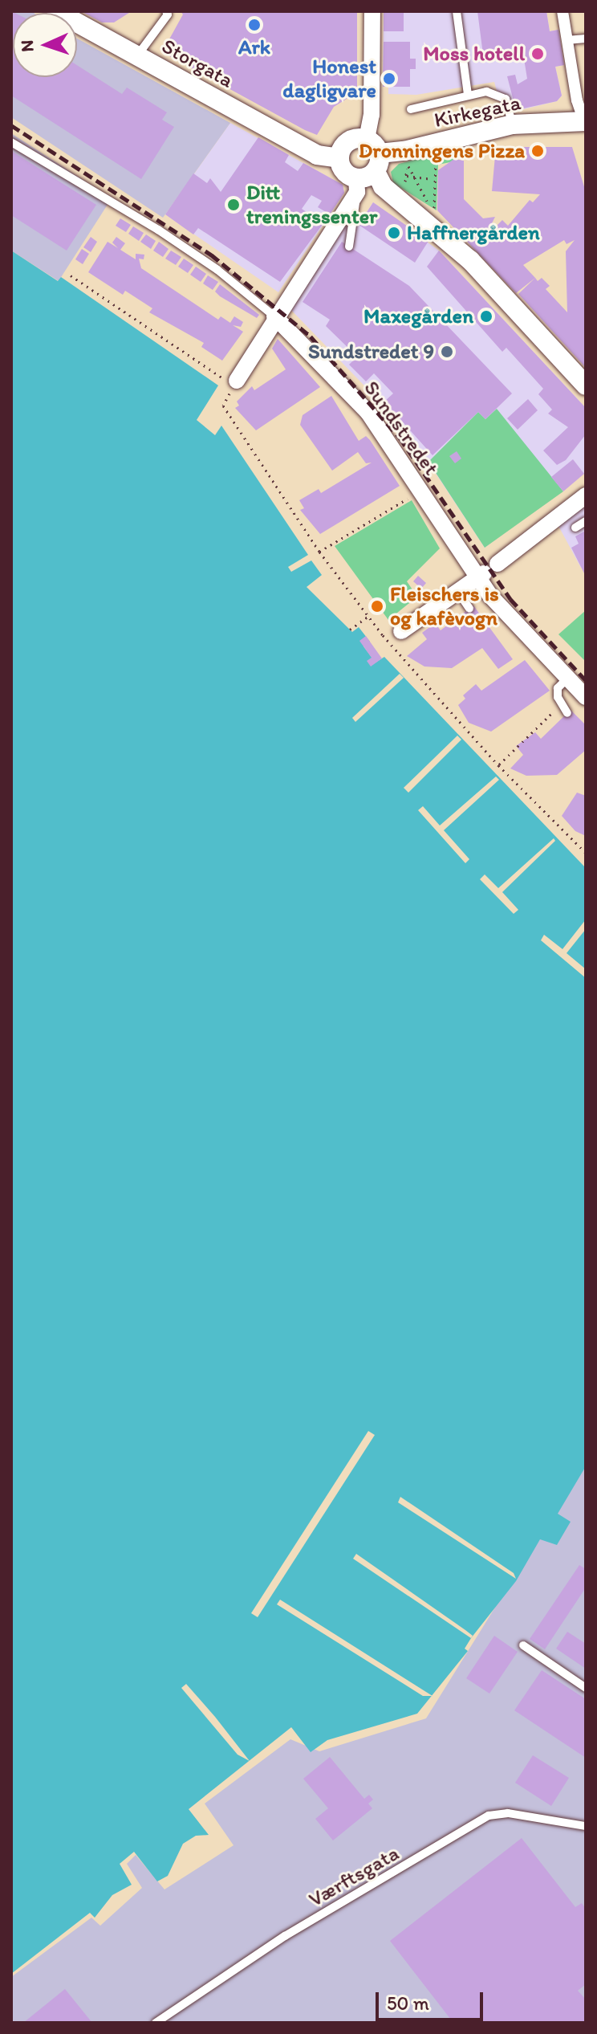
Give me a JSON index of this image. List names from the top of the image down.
{
  "streets": {
    "street": ["Storgata", "Kirkegata", "Sundstredet"],
    "lane": ["Værftsgata"]
  },
  "places": [
    "Ark",
    "Moss hotell",
    "Honest dagligvare",
    "Dronningens Pizza",
    "Ditt treningssenter",
    "Haffnergården",
    "Maxegården",
    "Sundstredet 9",
    "Fleischers is og kafèvogn"
  ],
  "scale_bar": "50 m",
  "north": "left"
}
